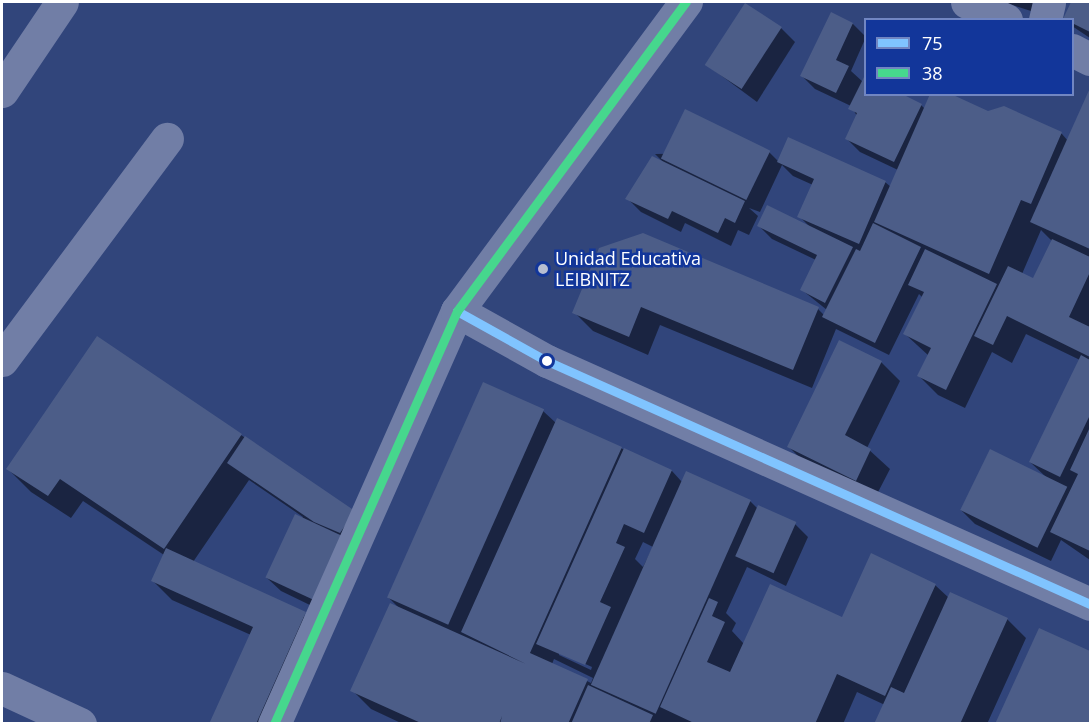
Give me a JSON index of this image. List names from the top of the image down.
{
  "places": ["Unidad Educativa LEIBNITZ"],
  "lines": ["transit line 38", "transit line 75"],
  "legend": ["75", "38"]
}
